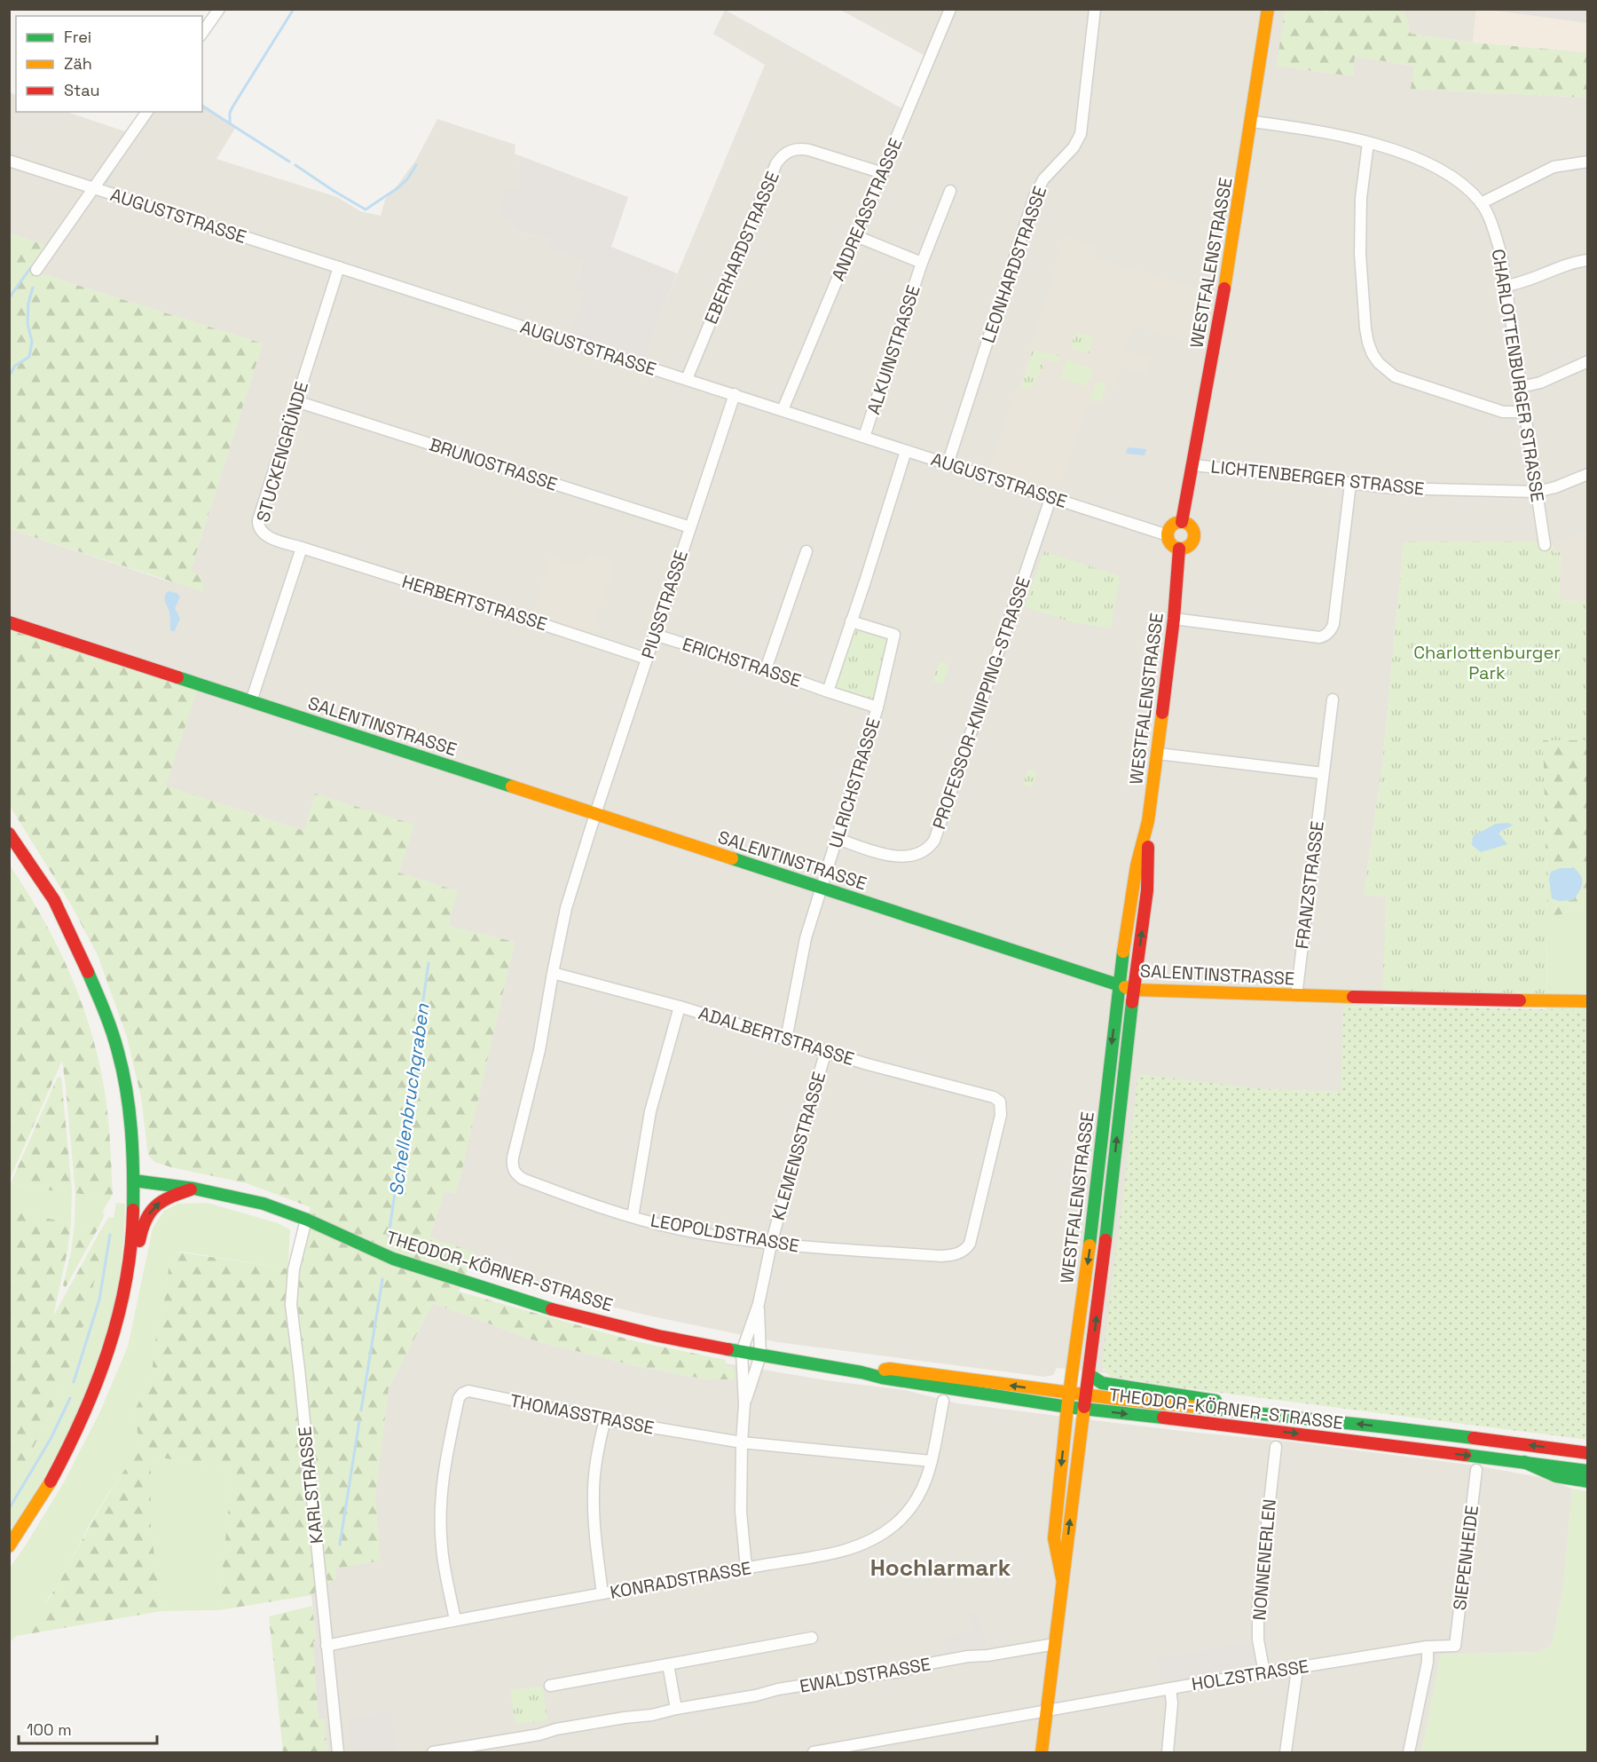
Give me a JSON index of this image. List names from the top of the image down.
{
  "streets": {
    "main road": ["WESTFALENSTRASSE", "SALENTINSTRASSE", "THEODOR-KÖRNER-STRASSE"],
    "street": [
      "ANDREASSTRASSE",
      "AUGUSTSTRASSE",
      "EBERHARDSTRASSE",
      "LEONHARDSTRASSE",
      "ALKUINSTRASSE",
      "CHARLOTTENBURGER STRASSE",
      "STUCKENGRÜNDE",
      "BRUNOSTRASSE",
      "LICHTENBERGER STRASSE",
      "HERBERTSTRASSE",
      "PIUSSTRASSE",
      "ERICHSTRASSE",
      "PROFESSOR-KNIPPING-STRASSE",
      "ULRICHSTRASSE",
      "FRANZSTRASSE",
      "ADALBERTSTRASSE",
      "KLEMENSSTRASSE",
      "LEOPOLDSTRASSE",
      "THOMASSTRASSE",
      "KARLSTRASSE",
      "SIEPENHEIDE",
      "NONNENERLEN",
      "KONRADSTRASSE",
      "EWALDSTRASSE",
      "HOLZSTRASSE"
    ]
  },
  "crossings": [
    ["ANDREASSTRASSE", "AUGUSTSTRASSE"],
    ["ANDREASSTRASSE", "EBERHARDSTRASSE"],
    ["ANDREASSTRASSE", "ALKUINSTRASSE"],
    ["AUGUSTSTRASSE", "EBERHARDSTRASSE"],
    ["AUGUSTSTRASSE", "WESTFALENSTRASSE"],
    ["AUGUSTSTRASSE", "LEONHARDSTRASSE"],
    ["AUGUSTSTRASSE", "ALKUINSTRASSE"],
    ["AUGUSTSTRASSE", "STUCKENGRÜNDE"],
    ["AUGUSTSTRASSE", "PIUSSTRASSE"],
    ["AUGUSTSTRASSE", "PROFESSOR-KNIPPING-STRASSE"],
    ["WESTFALENSTRASSE", "CHARLOTTENBURGER STRASSE"],
    ["WESTFALENSTRASSE", "LICHTENBERGER STRASSE"],
    ["WESTFALENSTRASSE", "SALENTINSTRASSE"],
    ["WESTFALENSTRASSE", "THEODOR-KÖRNER-STRASSE"],
    ["WESTFALENSTRASSE", "EWALDSTRASSE"],
    ["WESTFALENSTRASSE", "HOLZSTRASSE"],
    ["CHARLOTTENBURGER STRASSE", "LICHTENBERGER STRASSE"],
    ["STUCKENGRÜNDE", "BRUNOSTRASSE"],
    ["STUCKENGRÜNDE", "HERBERTSTRASSE"],
    ["BRUNOSTRASSE", "PIUSSTRASSE"],
    ["HERBERTSTRASSE", "PIUSSTRASSE"],
    ["PIUSSTRASSE", "ERICHSTRASSE"],
    ["PIUSSTRASSE", "SALENTINSTRASSE"],
    ["PIUSSTRASSE", "LEOPOLDSTRASSE"],
    ["ERICHSTRASSE", "ULRICHSTRASSE"],
    ["PROFESSOR-KNIPPING-STRASSE", "ULRICHSTRASSE"],
    ["SALENTINSTRASSE", "ULRICHSTRASSE"],
    ["SALENTINSTRASSE", "FRANZSTRASSE"],
    ["SALENTINSTRASSE", "LEOPOLDSTRASSE"],
    ["ULRICHSTRASSE", "ADALBERTSTRASSE"],
    ["ADALBERTSTRASSE", "KLEMENSSTRASSE"],
    ["ADALBERTSTRASSE", "LEOPOLDSTRASSE"],
    ["KLEMENSSTRASSE", "LEOPOLDSTRASSE"],
    ["KLEMENSSTRASSE", "THEODOR-KÖRNER-STRASSE"],
    ["THEODOR-KÖRNER-STRASSE", "KARLSTRASSE"],
    ["THOMASSTRASSE", "KONRADSTRASSE"],
    ["KARLSTRASSE", "KONRADSTRASSE"],
    ["SIEPENHEIDE", "HOLZSTRASSE"],
    ["NONNENERLEN", "HOLZSTRASSE"]
  ],
  "districts": ["Hochlarmark"],
  "water": ["Schellenbruchgraben"],
  "parks": ["Charlottenburger Park"],
  "legend": ["Frei", "Zäh", "Stau"],
  "scale_bar": "100 m"
}
